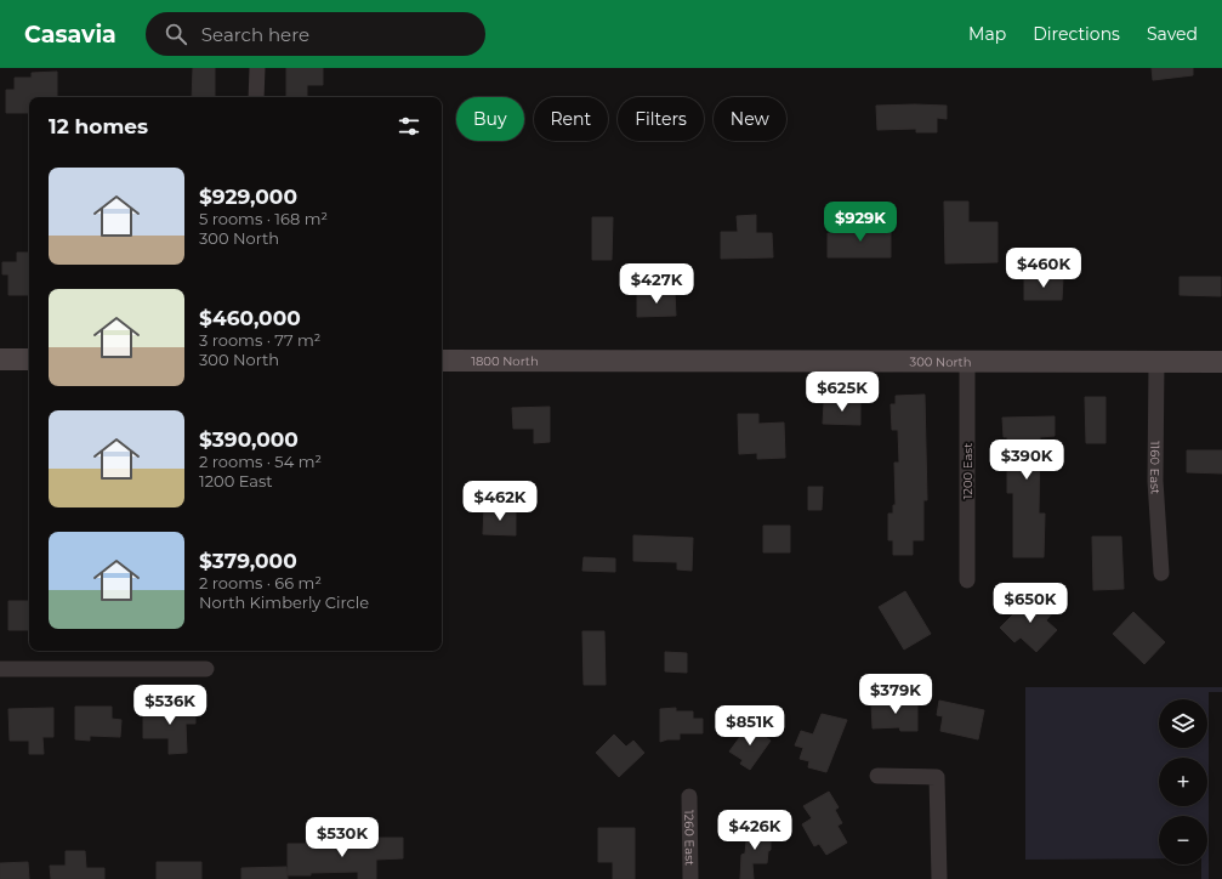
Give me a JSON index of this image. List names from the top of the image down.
{
  "streets": {
    "street": [
      "1800 North",
      "300 North",
      "1160 East",
      "1200 East",
      "1260 East"
    ]
  },
  "crossings": [
    ["1800 North", "300 North"],
    ["300 North", "1160 East"],
    ["300 North", "1200 East"]
  ],
  "page": {
    "header": "Casavia",
    "search": "Search here",
    "nav": ["Map", "Directions", "Saved"],
    "chip": [
      "Buy",
      "Rent",
      "Filters",
      "New"
    ],
    "heading": "12 homes",
    "list": [
      {
        "name": "$929,000",
        "note": "5 rooms · 168 m² · 300 North"
      },
      {
        "name": "$460,000",
        "note": "3 rooms · 77 m² · 300 North"
      },
      {
        "name": "$390,000",
        "note": "2 rooms · 54 m² · 1200 East"
      },
      {
        "name": "$379,000",
        "note": "2 rooms · 66 m² · North Kimberly Circle"
      }
    ],
    "price": [
      "$929K",
      "$460K",
      "$427K",
      "$625K",
      "$390K",
      "$462K",
      "$650K",
      "$379K",
      "$536K",
      "$851K",
      "$426K",
      "$530K"
    ],
    "map_buttons": ["+", "−"]
  }
}
